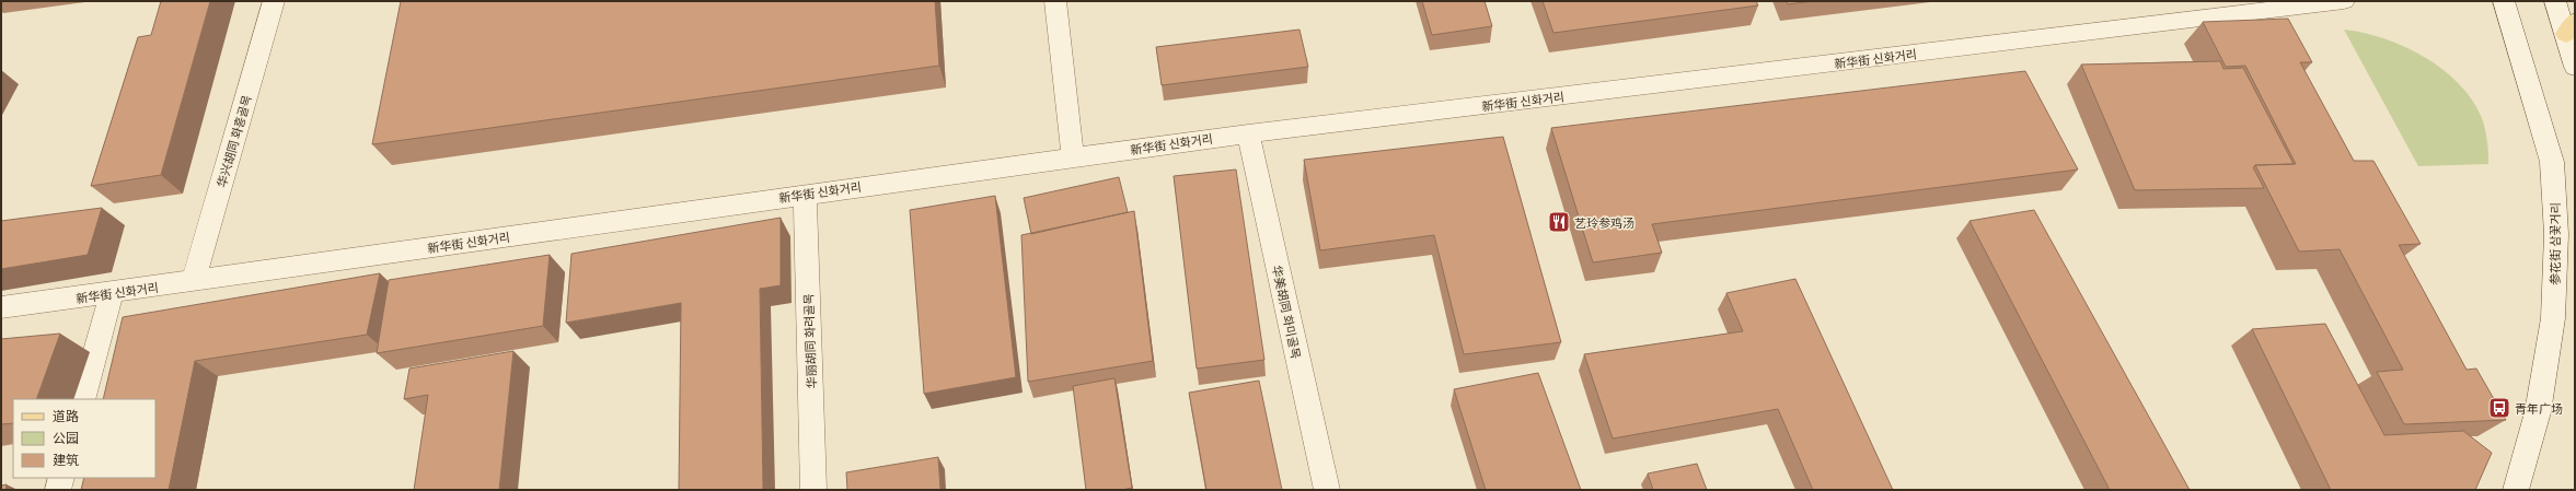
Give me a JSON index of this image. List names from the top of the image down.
{
  "streets": {
    "street": [
      "新华街 신화거리",
      "华兴胡同 화흥골목",
      "参花街 삼꽃거리",
      "华美胡同 화미골목",
      "华丽胡同 화려골목"
    ]
  },
  "crossings": [
    ["新华街 신화거리", "华兴胡同 화흥골목"],
    ["新华街 신화거리", "华美胡同 화미골목"],
    ["新华街 신화거리", "华丽胡同 화려골목"]
  ],
  "places": {
    "restaurant": ["艺玲参鸡汤"],
    "bus stop": ["青年广场"]
  },
  "legend": ["道路", "公园", "建筑"]
}
